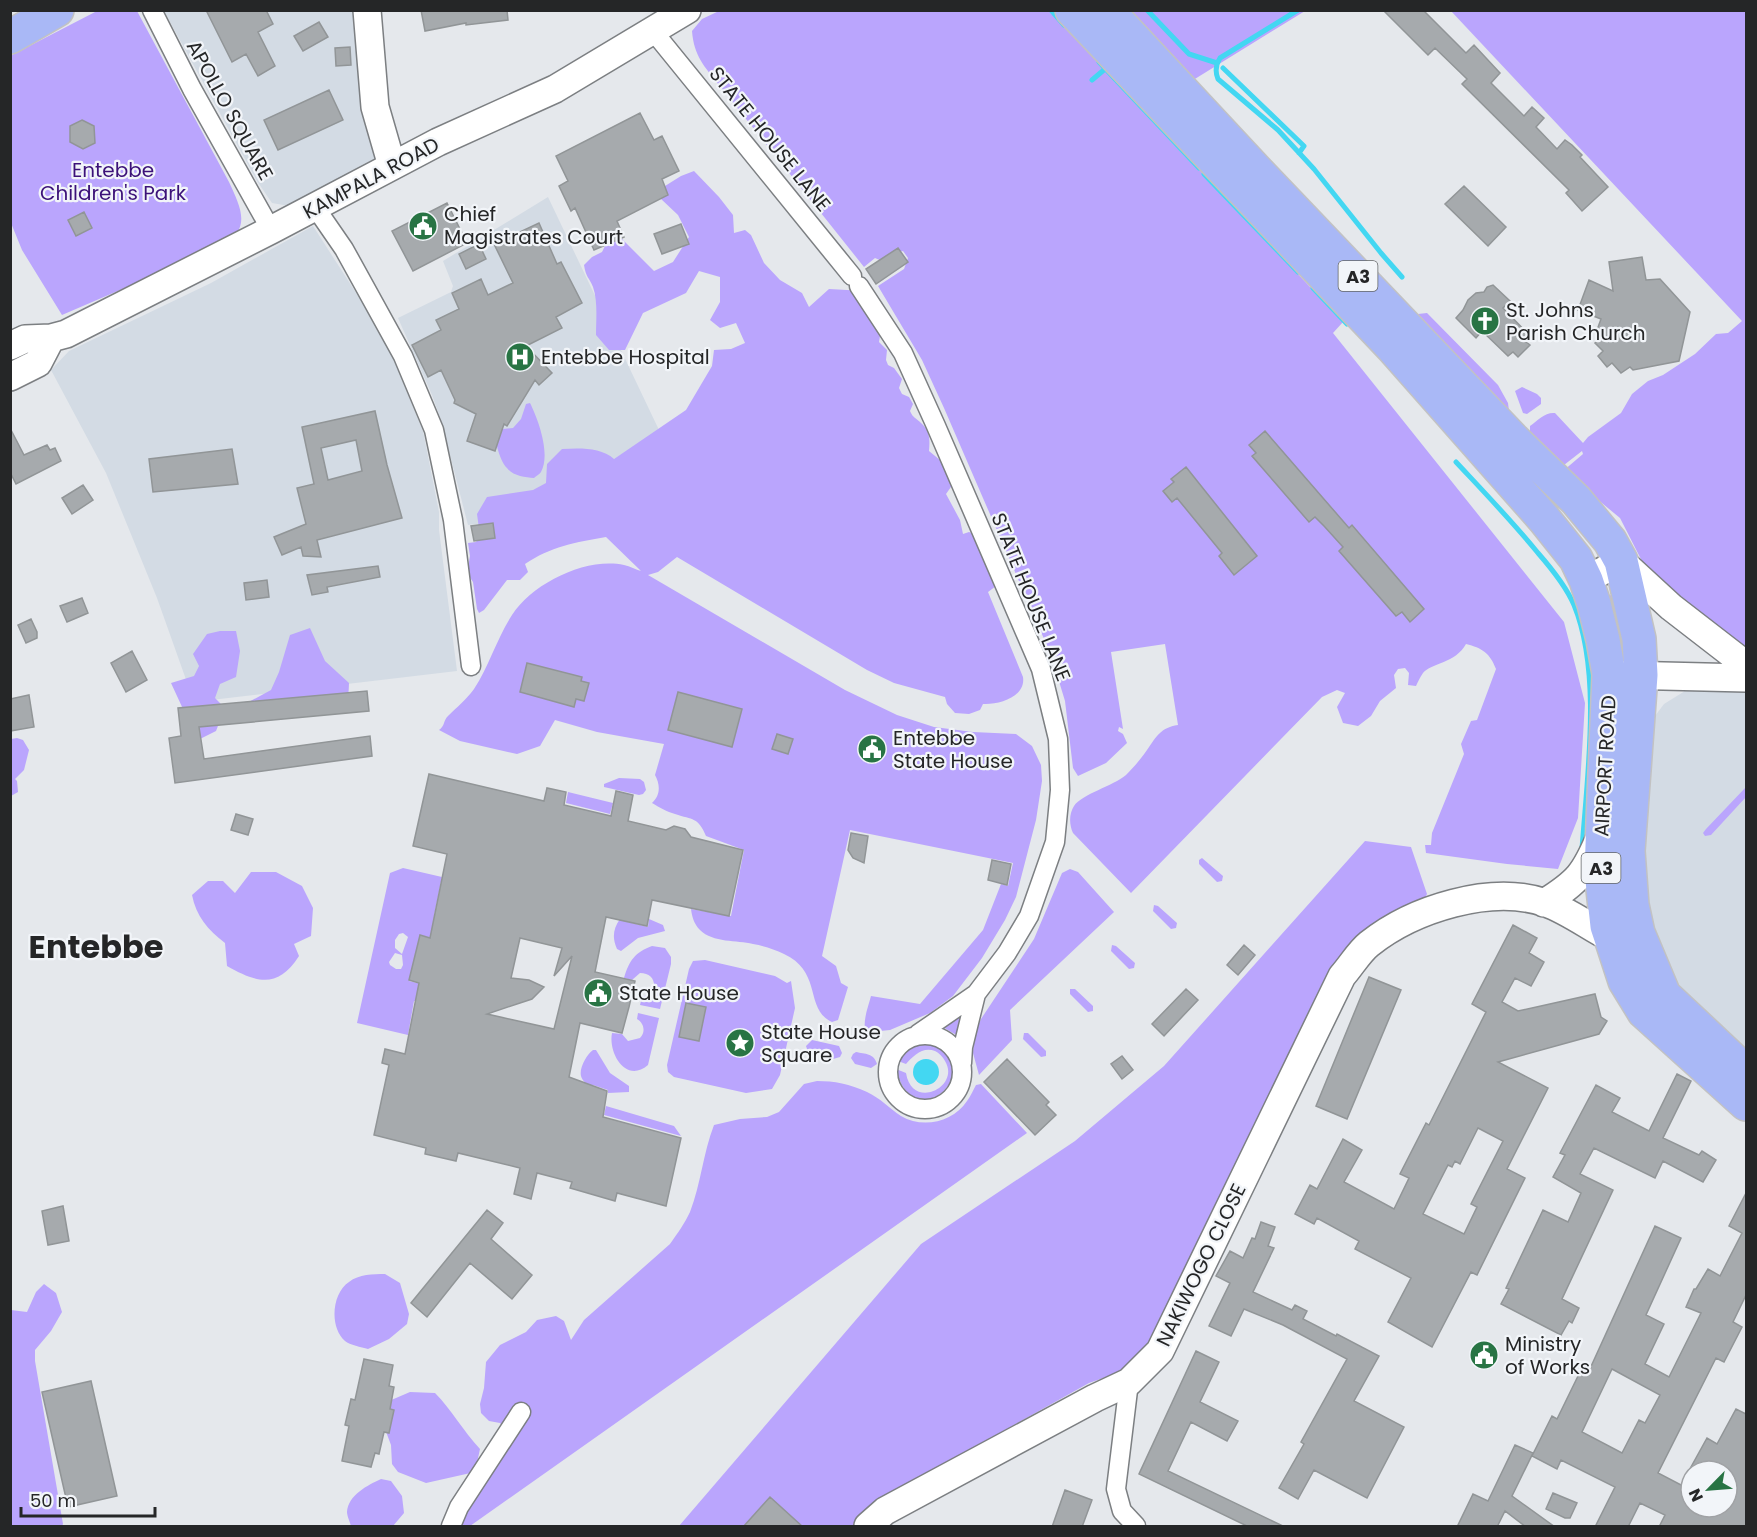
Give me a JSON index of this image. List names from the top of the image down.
{
  "streets": {
    "highway": ["A3", "AIRPORT ROAD"],
    "street": [
      "APOLLO SQUARE",
      "STATE HOUSE LANE",
      "KAMPALA ROAD",
      "NAKIWOGO CLOSE"
    ]
  },
  "crossings": [
    ["APOLLO SQUARE", "KAMPALA ROAD"],
    ["STATE HOUSE LANE", "KAMPALA ROAD"],
    ["A3", "AIRPORT ROAD"],
    ["AIRPORT ROAD", "NAKIWOGO CLOSE"]
  ],
  "districts": ["Entebbe"],
  "parks": ["Entebbe Children's Park"],
  "places": {
    "public building": [
      "Chief Magistrates Court",
      "Entebbe State House",
      "State House",
      "Ministry of Works"
    ],
    "church": ["St. Johns Parish Church"],
    "hospital": ["Entebbe Hospital"],
    "place": ["State House Square"]
  },
  "scale_bar": "50 m",
  "north": "bottom left"
}
